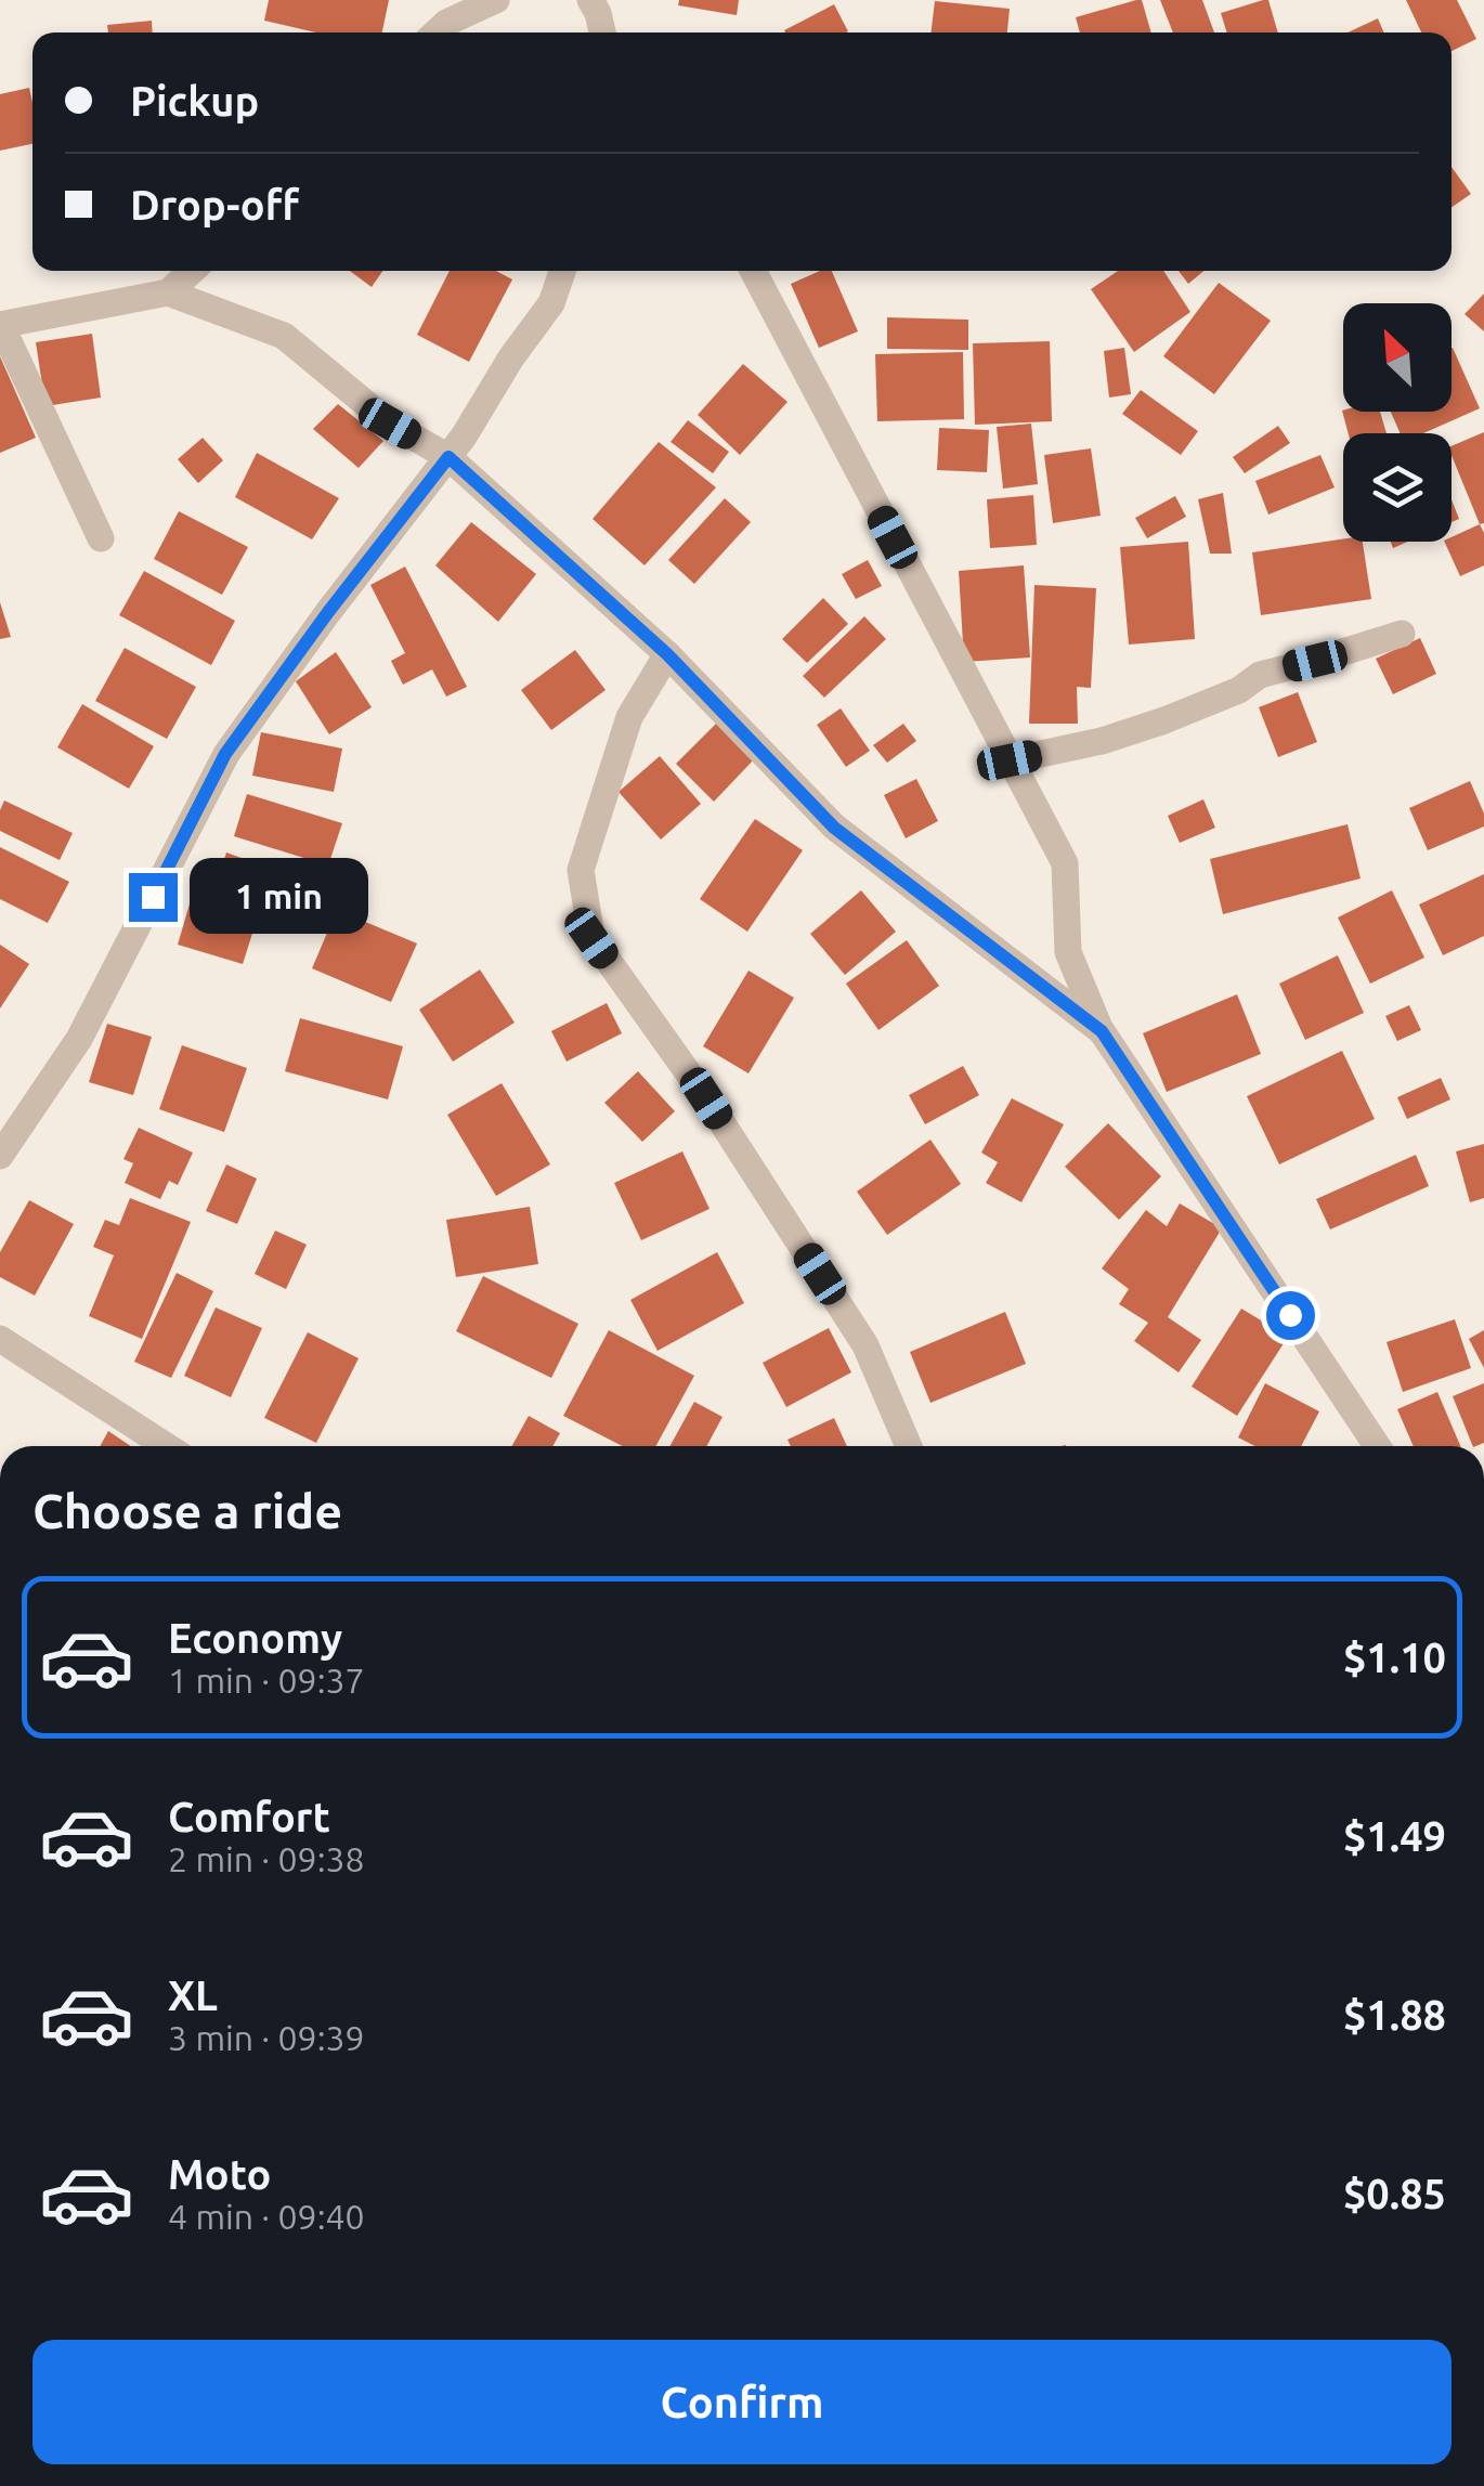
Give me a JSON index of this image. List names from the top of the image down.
{
  "north": "top left",
  "page": {
    "banner": ["Pickup", "Drop-off"],
    "bubble": "1 min",
    "heading": "Choose a ride",
    "list": [
      {
        "name": "Economy",
        "note": "1 min · 09:37",
        "value": "$1.10"
      },
      {
        "name": "Comfort",
        "note": "2 min · 09:38",
        "value": "$1.49"
      },
      {
        "name": "XL",
        "note": "3 min · 09:39",
        "value": "$1.88"
      },
      {
        "name": "Moto",
        "note": "4 min · 09:40",
        "value": "$0.85"
      }
    ],
    "buttons": "Confirm"
  }
}
